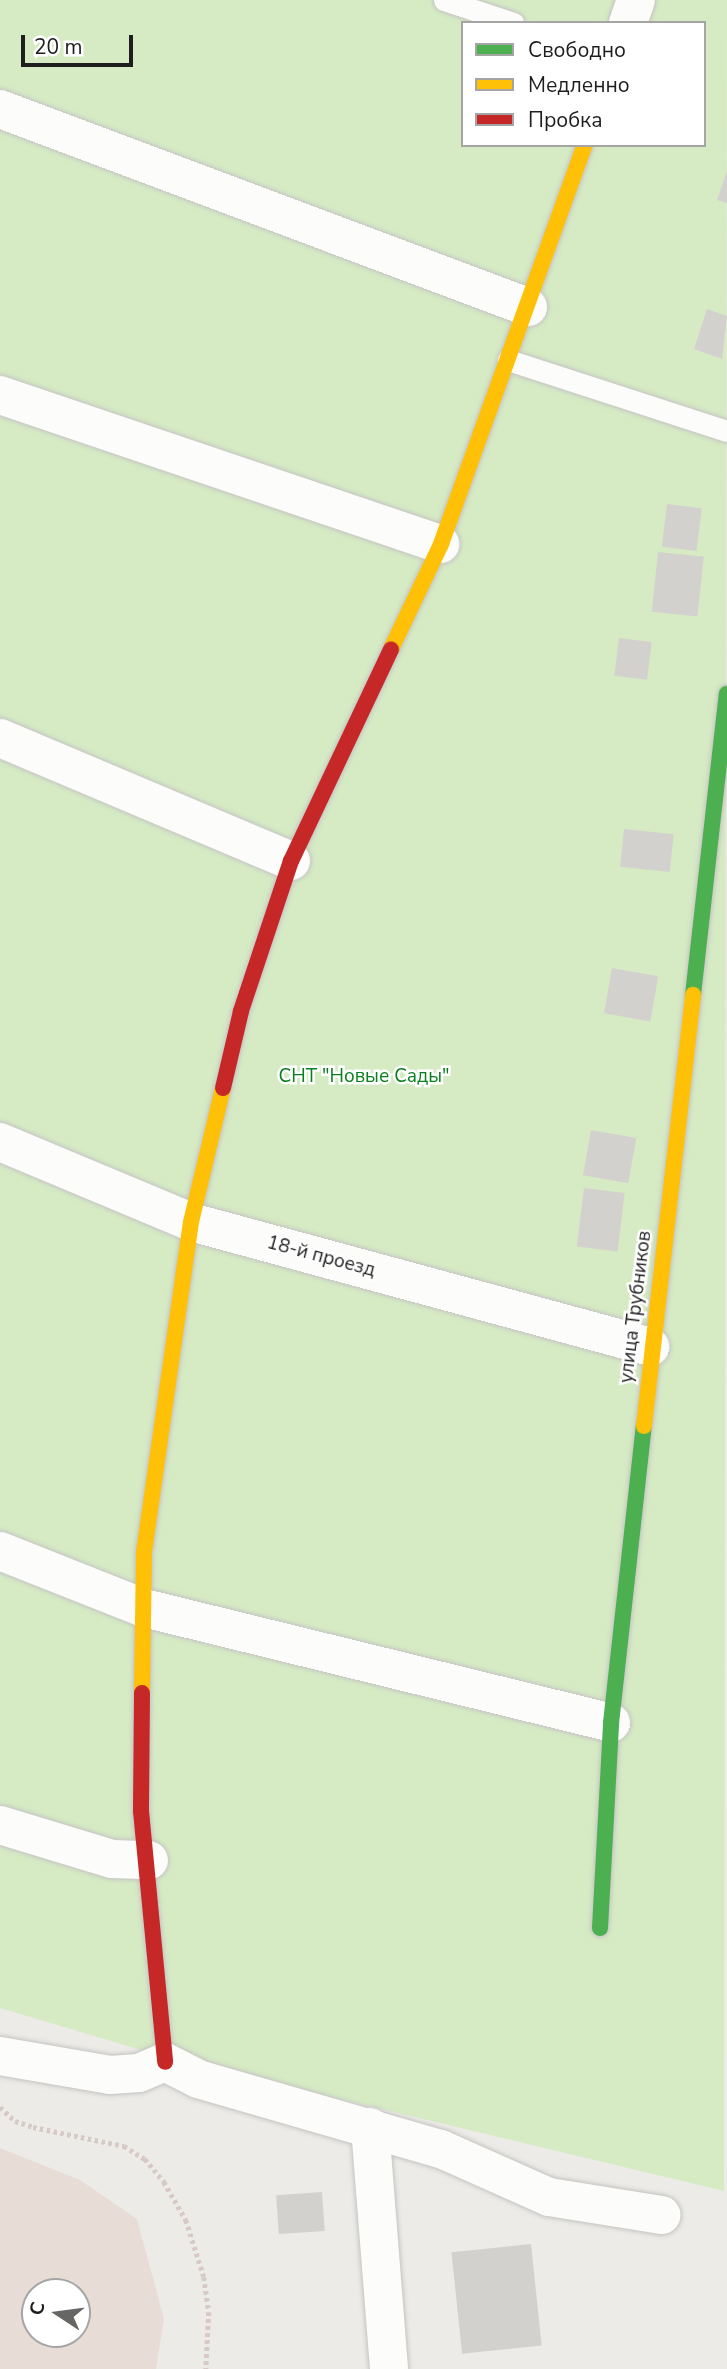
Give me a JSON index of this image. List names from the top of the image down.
{
  "streets": {
    "street": ["18-й проезд", "улица Трубников"]
  },
  "crossings": [
    ["18-й проезд", "улица Трубников"]
  ],
  "parks": ["СНТ \"Новые Сады\""],
  "legend": ["Свободно", "Медленно", "Пробка"],
  "scale_bar": "20 m",
  "north": "left"
}
